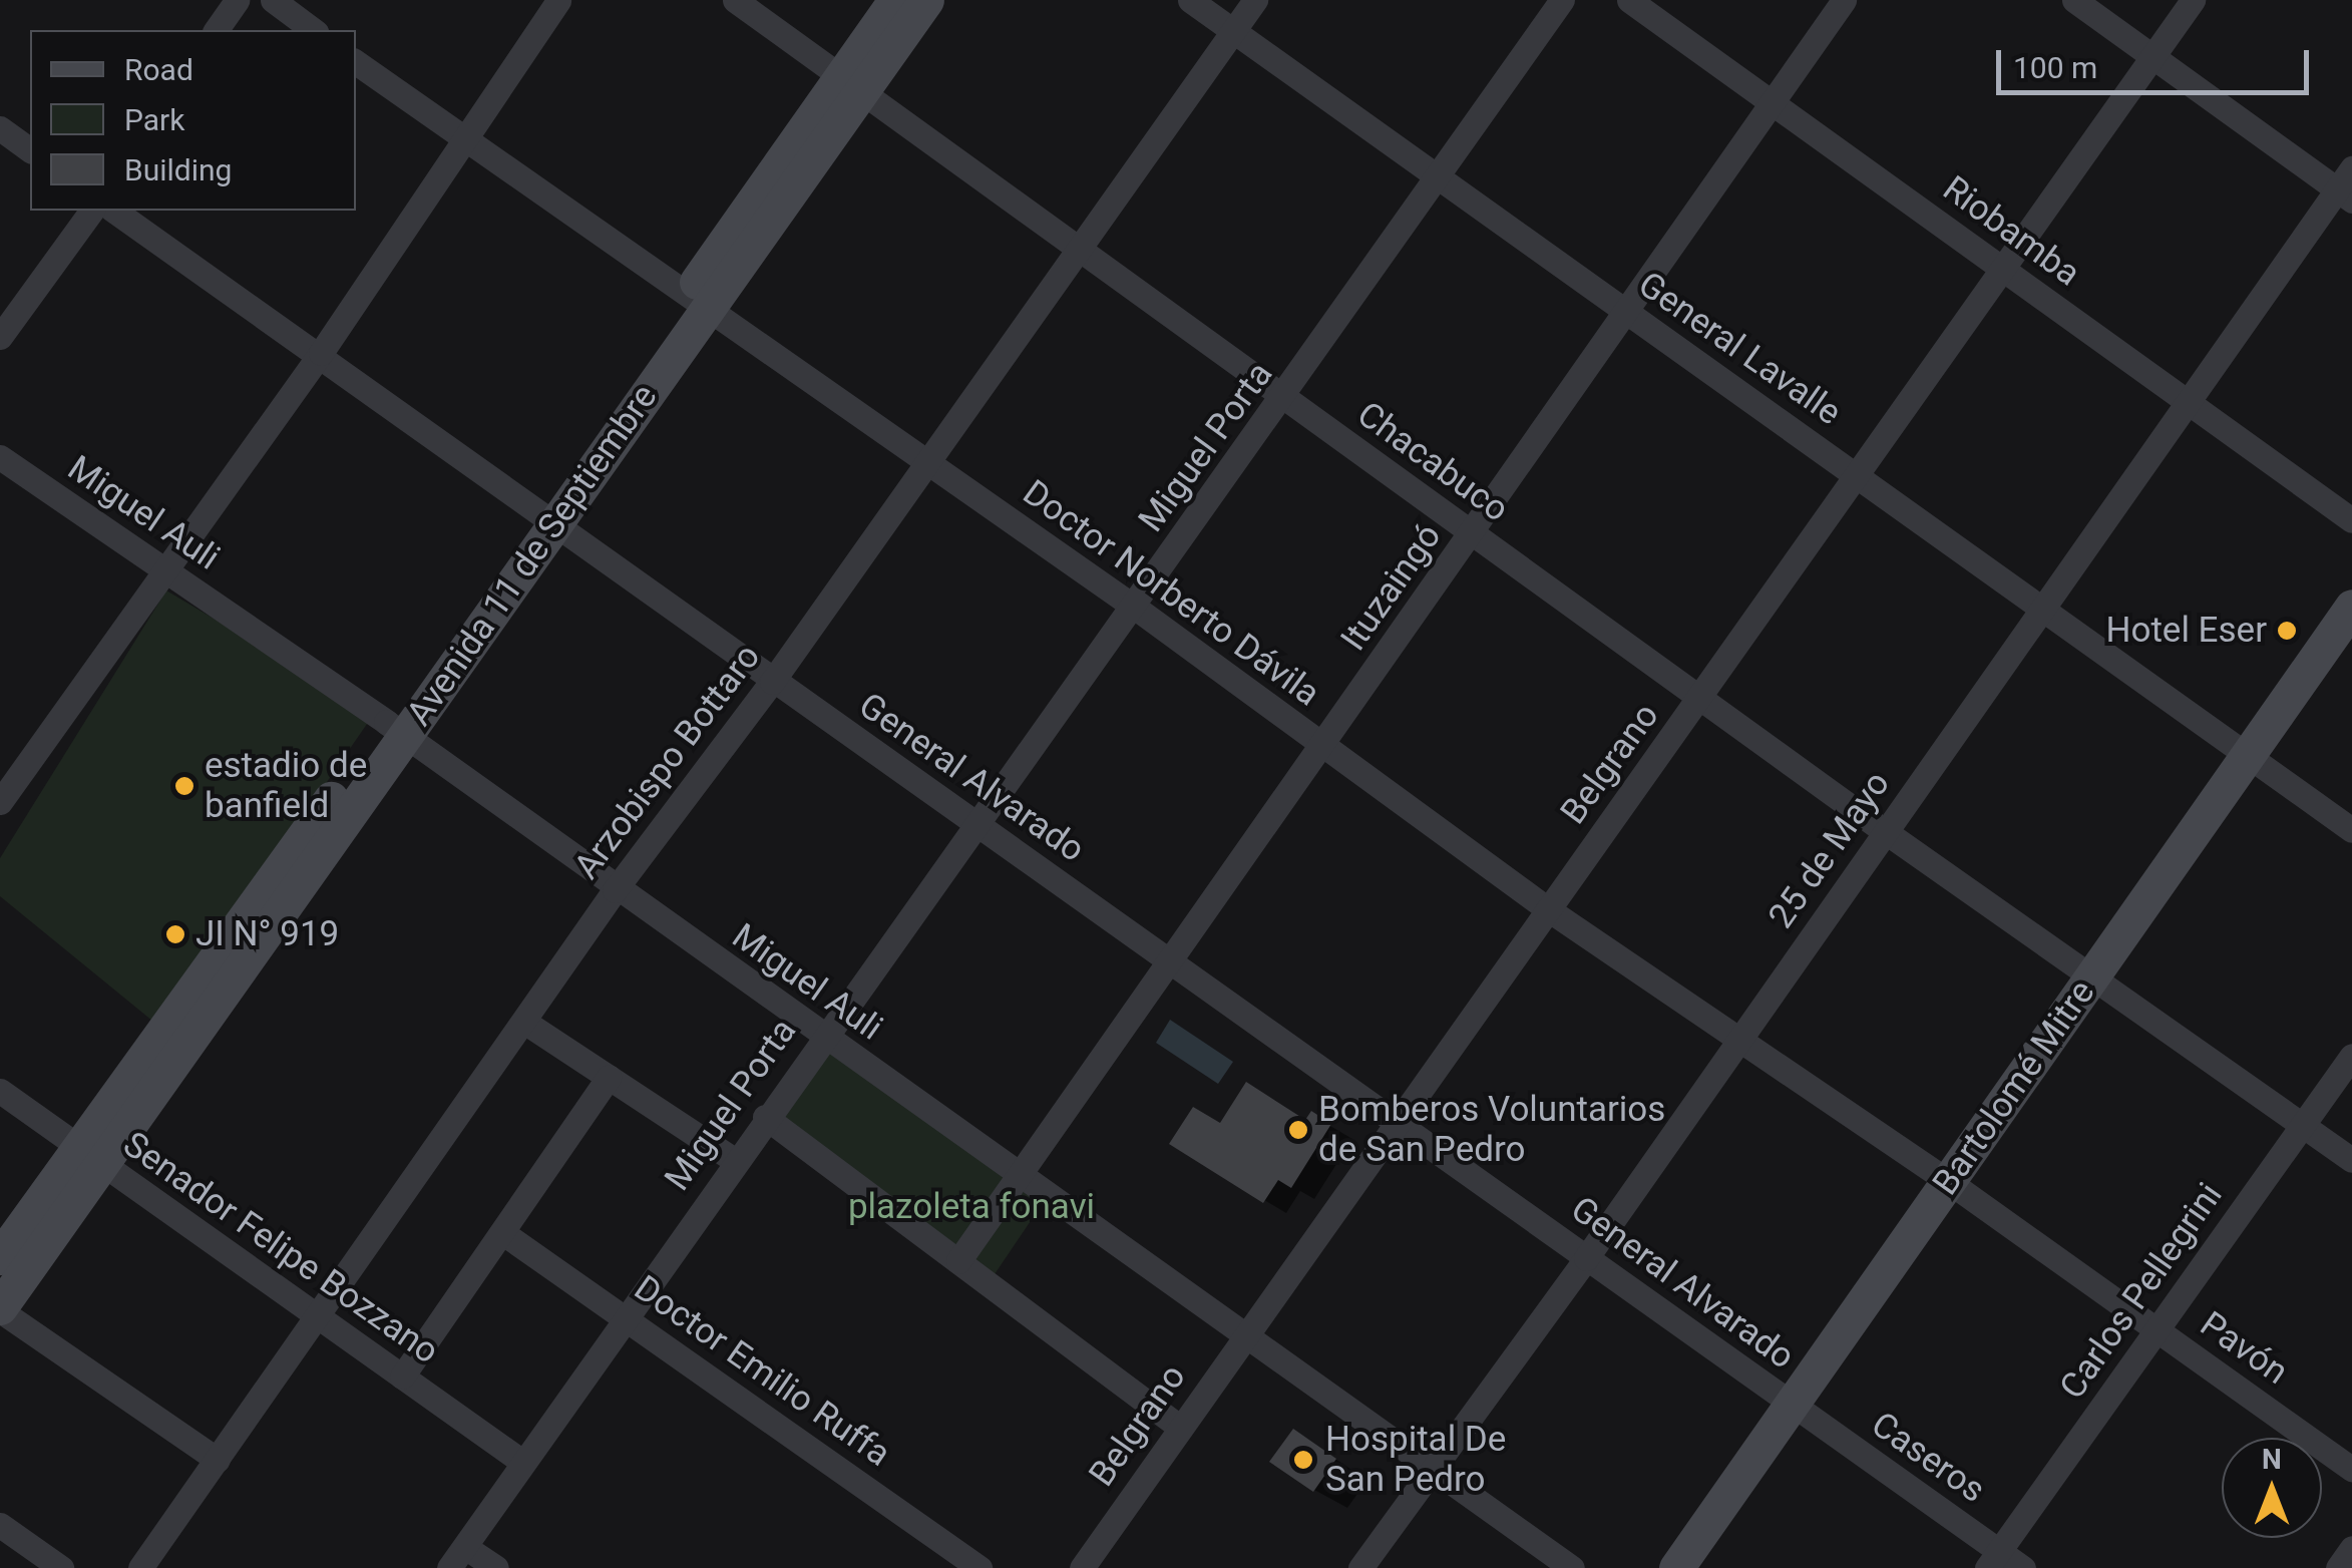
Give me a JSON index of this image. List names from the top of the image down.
{
  "streets": {
    "main road": ["Avenida 11 de Septiembre", "Bartolomé Mitre"],
    "street": [
      "Riobamba",
      "General Lavalle",
      "Miguel Porta",
      "Chacabuco",
      "Miguel Auli",
      "Ituzaingó",
      "Doctor Norberto Dávila",
      "Arzobispo Bottaro",
      "Belgrano",
      "General Alvarado",
      "25 de Mayo",
      "Senador Felipe Bozzano",
      "Carlos Pellegrini",
      "Pavón",
      "Doctor Emilio Ruffa",
      "Caseros"
    ]
  },
  "crossings": [
    ["Riobamba", "Ituzaingó"],
    ["Riobamba", "Belgrano"],
    ["Riobamba", "25 de Mayo"],
    ["General Lavalle", "Miguel Porta"],
    ["General Lavalle", "Ituzaingó"],
    ["General Lavalle", "Arzobispo Bottaro"],
    ["General Lavalle", "Belgrano"],
    ["General Lavalle", "25 de Mayo"],
    ["General Lavalle", "Bartolomé Mitre"],
    ["Miguel Porta", "Chacabuco"],
    ["Miguel Porta", "Miguel Auli"],
    ["Miguel Porta", "Doctor Norberto Dávila"],
    ["Miguel Porta", "General Alvarado"],
    ["Miguel Porta", "Senador Felipe Bozzano"],
    ["Miguel Porta", "Doctor Emilio Ruffa"],
    ["Chacabuco", "Avenida 11 de Septiembre"],
    ["Chacabuco", "Ituzaingó"],
    ["Chacabuco", "Arzobispo Bottaro"],
    ["Chacabuco", "Belgrano"],
    ["Chacabuco", "25 de Mayo"],
    ["Chacabuco", "Bartolomé Mitre"],
    ["Chacabuco", "Carlos Pellegrini"],
    ["Miguel Auli", "Avenida 11 de Septiembre"],
    ["Miguel Auli", "Ituzaingó"],
    ["Miguel Auli", "Arzobispo Bottaro"],
    ["Miguel Auli", "Belgrano"],
    ["Miguel Auli", "25 de Mayo"],
    ["Avenida 11 de Septiembre", "Doctor Norberto Dávila"],
    ["Avenida 11 de Septiembre", "General Alvarado"],
    ["Avenida 11 de Septiembre", "Senador Felipe Bozzano"],
    ["Ituzaingó", "Doctor Norberto Dávila"],
    ["Ituzaingó", "General Alvarado"],
    ["Doctor Norberto Dávila", "Arzobispo Bottaro"],
    ["Doctor Norberto Dávila", "Belgrano"],
    ["Doctor Norberto Dávila", "25 de Mayo"],
    ["Doctor Norberto Dávila", "Bartolomé Mitre"],
    ["Doctor Norberto Dávila", "Pavón"],
    ["Arzobispo Bottaro", "General Alvarado"],
    ["Arzobispo Bottaro", "Senador Felipe Bozzano"],
    ["Belgrano", "General Alvarado"],
    ["General Alvarado", "25 de Mayo"],
    ["General Alvarado", "Bartolomé Mitre"],
    ["General Alvarado", "Caseros"],
    ["Bartolomé Mitre", "Pavón"],
    ["Bartolomé Mitre", "Caseros"],
    ["Carlos Pellegrini", "Pavón"],
    ["Carlos Pellegrini", "Caseros"]
  ],
  "parks": ["plazoleta fonavi"],
  "places": [
    "Hotel Eser",
    "estadio de banfield",
    "JI N° 919",
    "Bomberos Voluntarios de San Pedro",
    "Hospital De San Pedro"
  ],
  "legend": ["Road", "Park", "Building"],
  "scale_bar": "100 m",
  "north": "top"
}
